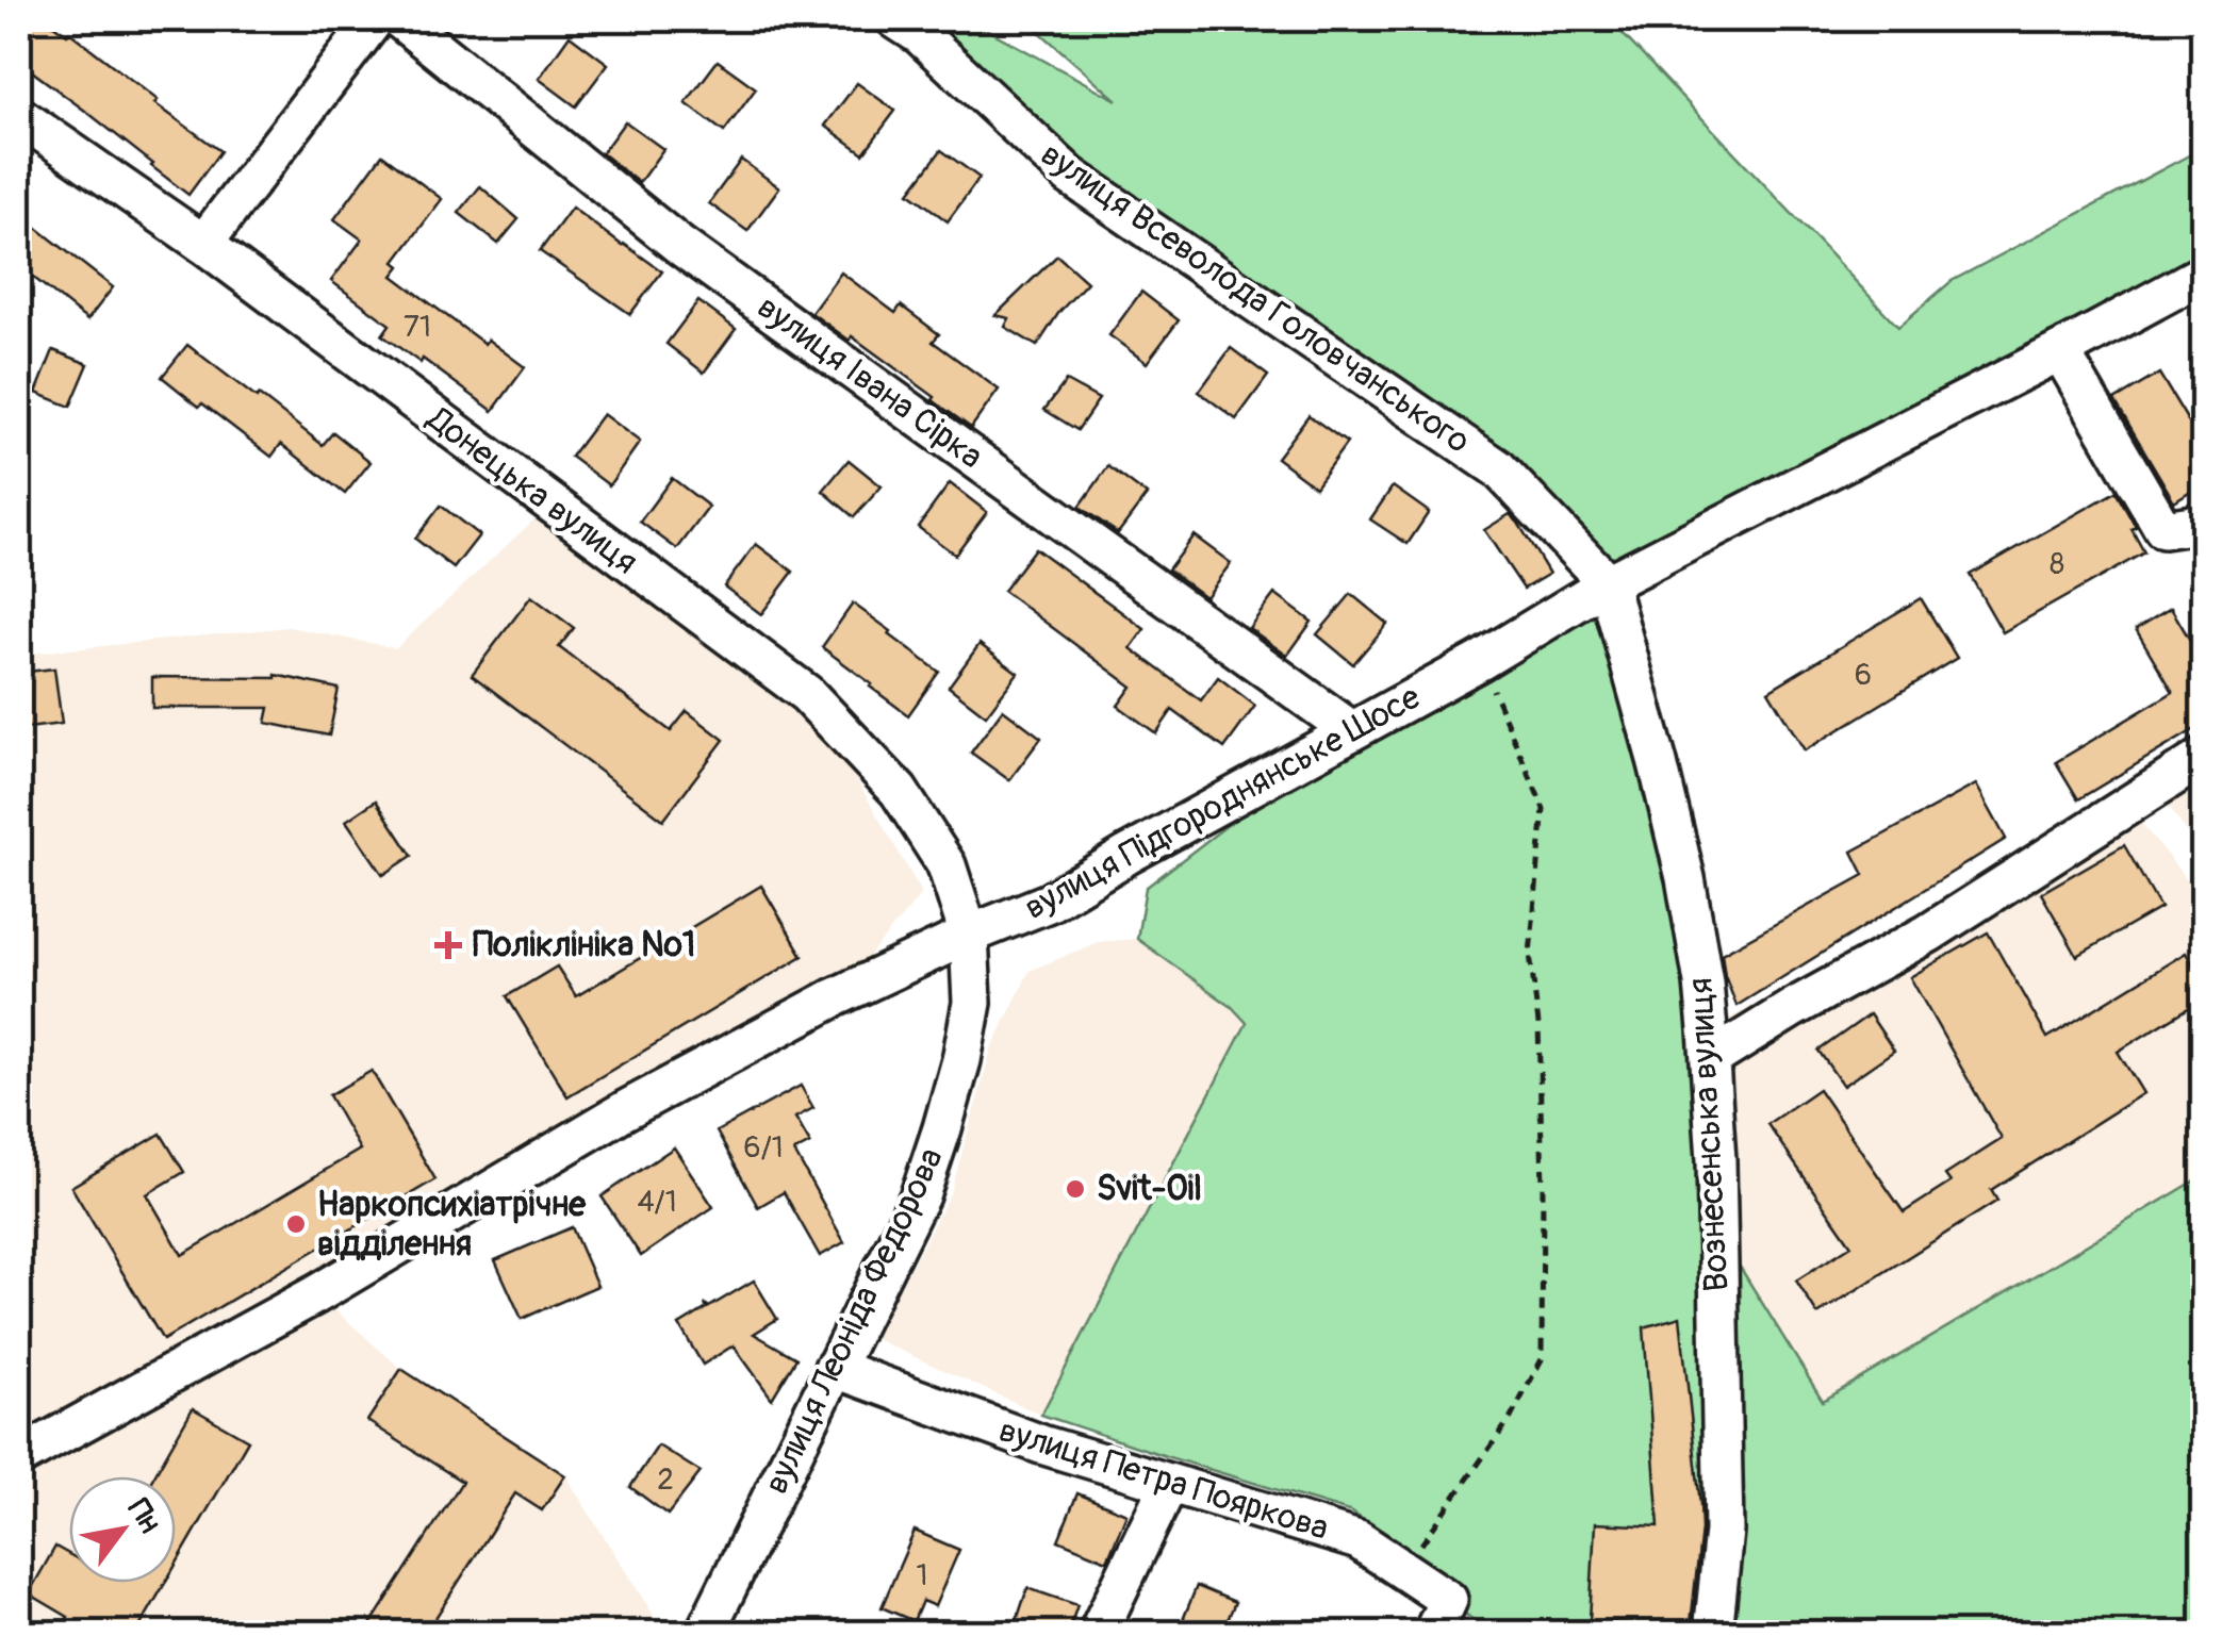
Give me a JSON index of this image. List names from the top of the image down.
{
  "streets": {
    "street": [
      "вулиця Всеволода Головчанського",
      "вулиця Івана Сірка",
      "Донецька вулиця",
      "вулиця Підгороднянське Шосе",
      "Вознесенська вулиця",
      "вулиця Леоніда Федорова",
      "вулиця Петра Пояркова"
    ]
  },
  "crossings": [
    ["вулиця Всеволода Головчанського", "вулиця Підгороднянське Шосе"],
    ["вулиця Всеволода Головчанського", "Вознесенська вулиця"],
    ["вулиця Івана Сірка", "вулиця Підгороднянське Шосе"],
    ["Донецька вулиця", "вулиця Підгороднянське Шосе"],
    ["Донецька вулиця", "вулиця Леоніда Федорова"],
    ["вулиця Підгороднянське Шосе", "Вознесенська вулиця"],
    ["вулиця Підгороднянське Шосе", "вулиця Леоніда Федорова"],
    ["вулиця Леоніда Федорова", "вулиця Петра Пояркова"]
  ],
  "places": {
    "health": ["Поліклініка №1"],
    "other": ["Svit-Oil", "Наркопсихіатрічне відділення"]
  },
  "house_numbers": [
    "71",
    "8",
    "6",
    "6/1",
    "4/1",
    "2",
    "1"
  ],
  "north": "top right"
}
